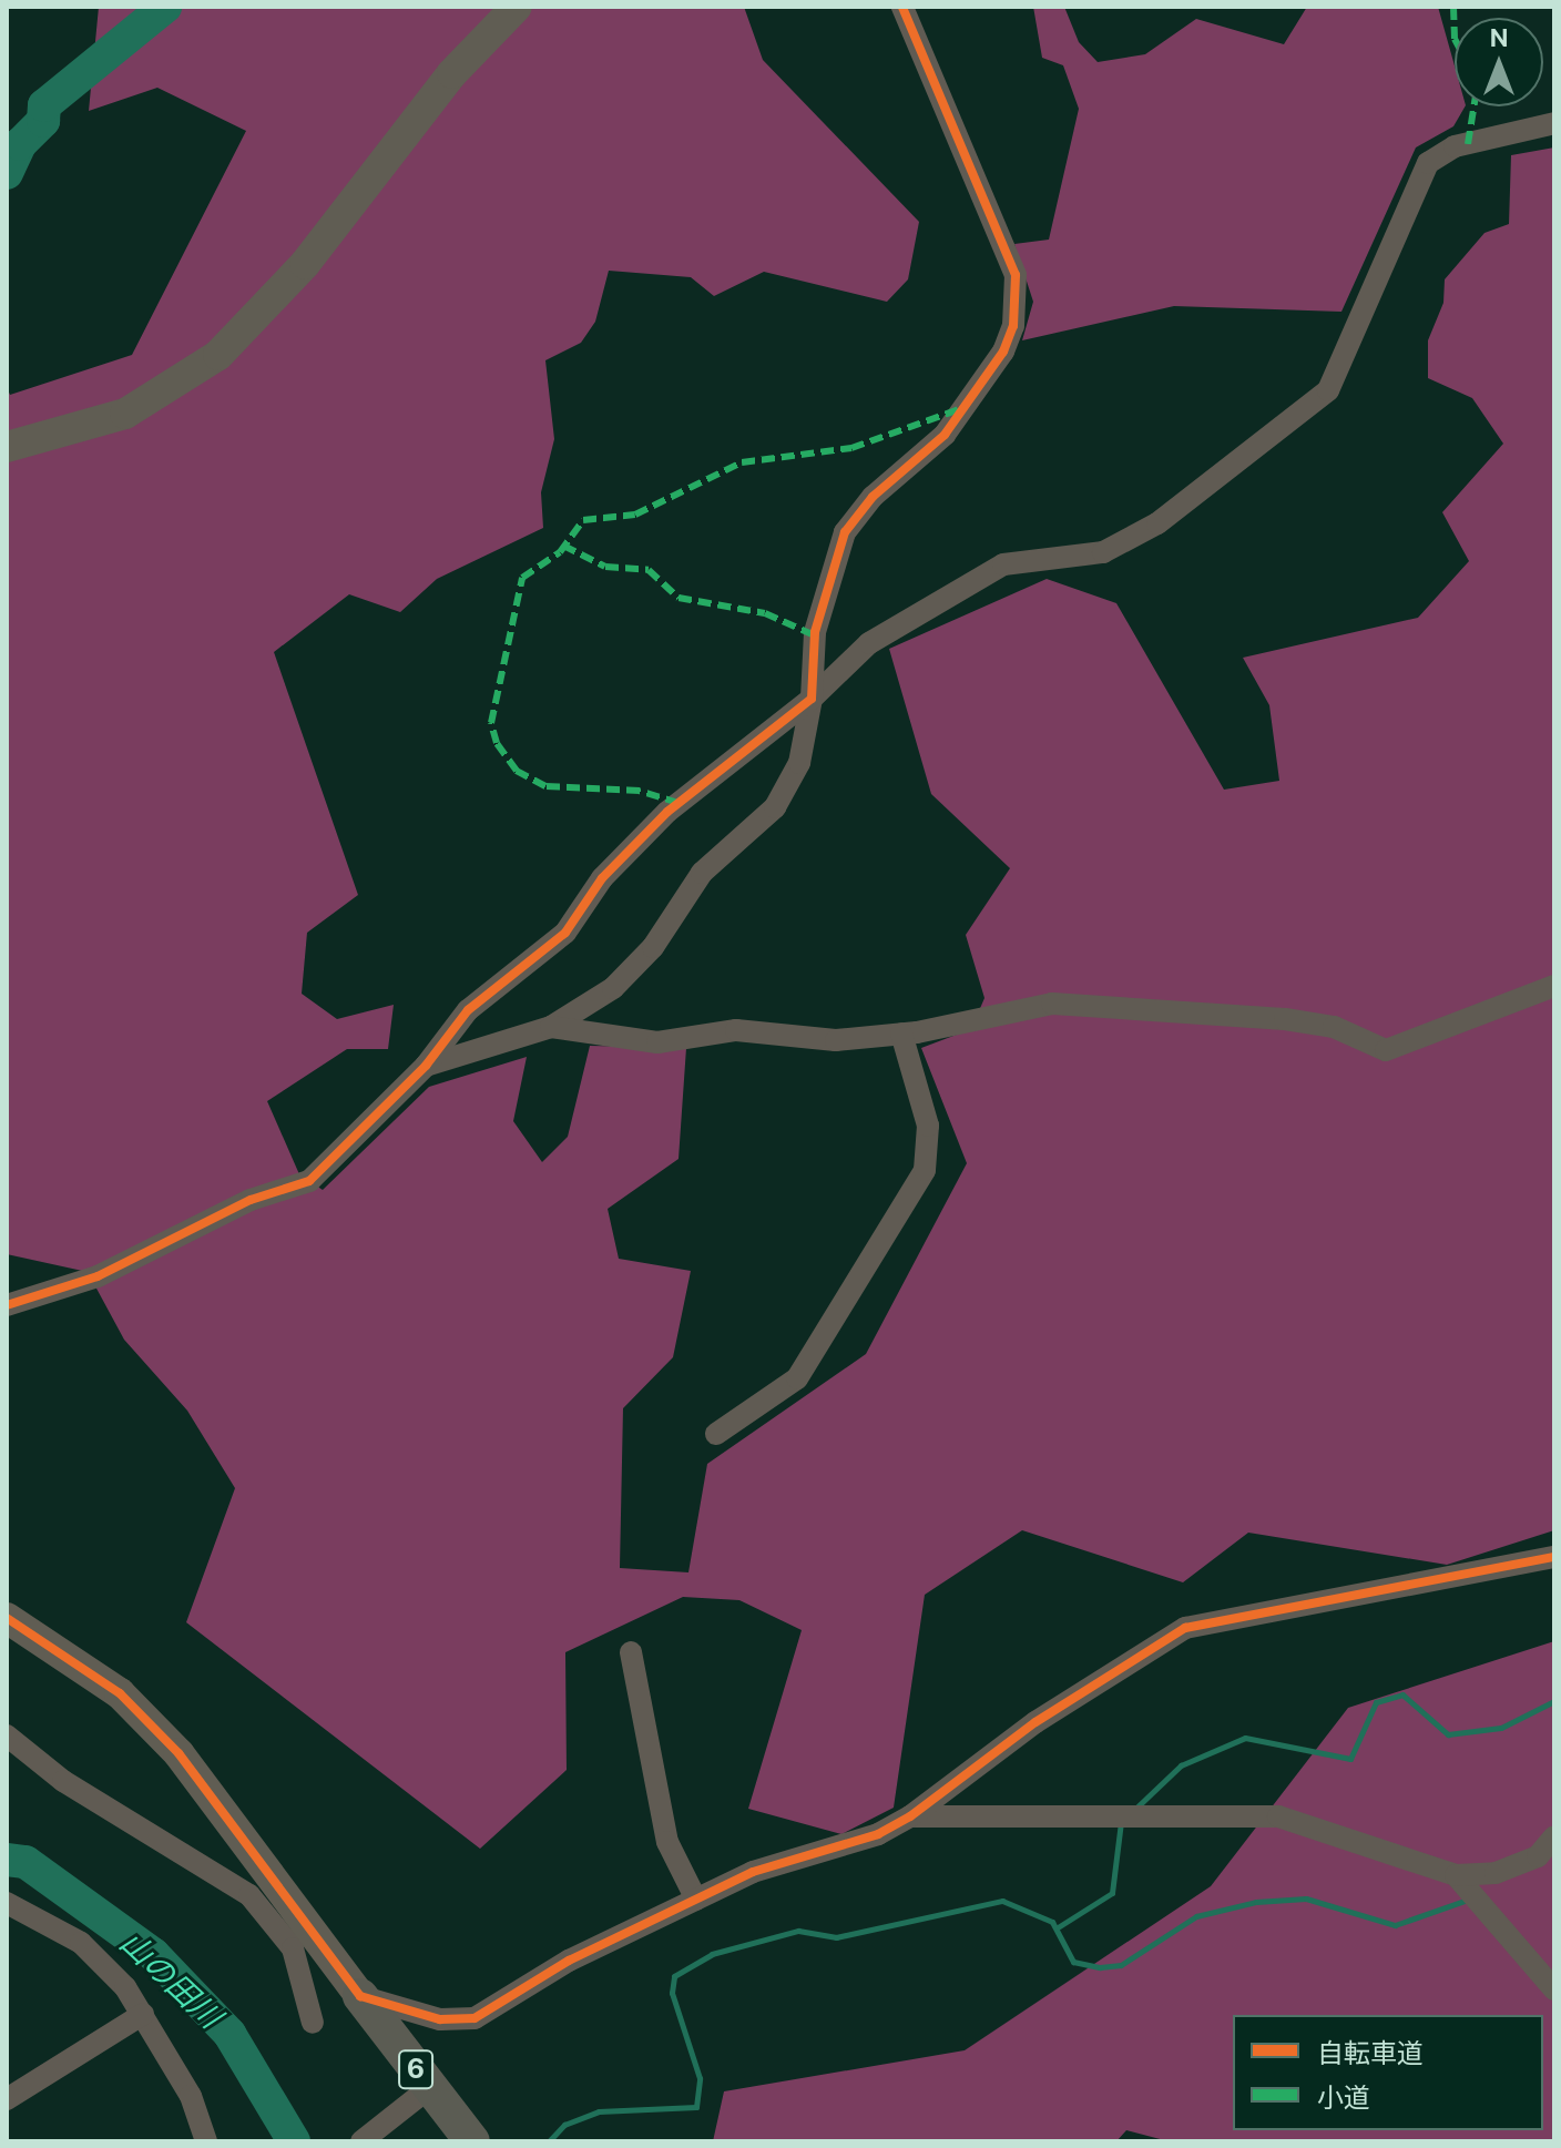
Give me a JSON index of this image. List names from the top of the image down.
{
  "streets": {
    "main road": ["6"]
  },
  "water": ["山の田川"],
  "legend": ["自転車道", "小道"],
  "north": "top"
}
